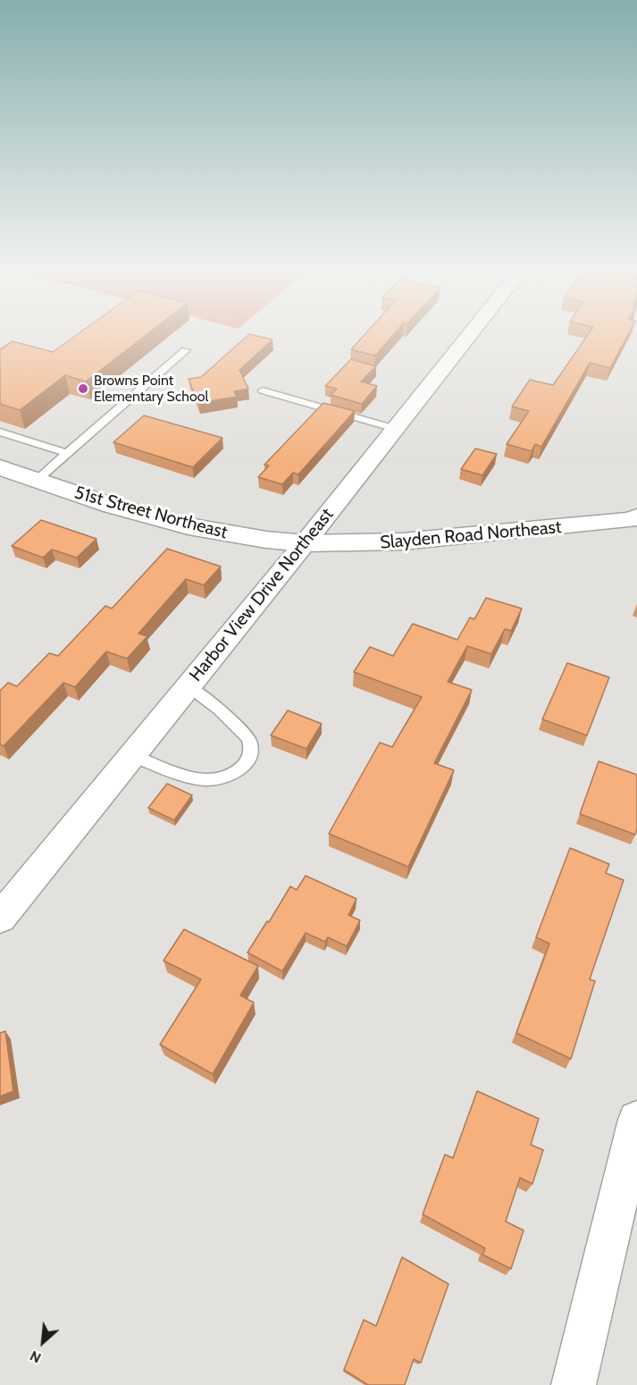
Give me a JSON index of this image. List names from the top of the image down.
{
  "streets": {
    "street": ["51st Street Northeast", "Slayden Road Northeast", "Harbor View Drive Northeast"]
  },
  "crossings": [
    ["51st Street Northeast", "Slayden Road Northeast"],
    ["51st Street Northeast", "Harbor View Drive Northeast"],
    ["Slayden Road Northeast", "Harbor View Drive Northeast"]
  ],
  "places": ["Browns Point Elementary School"],
  "north": "bottom left"
}
